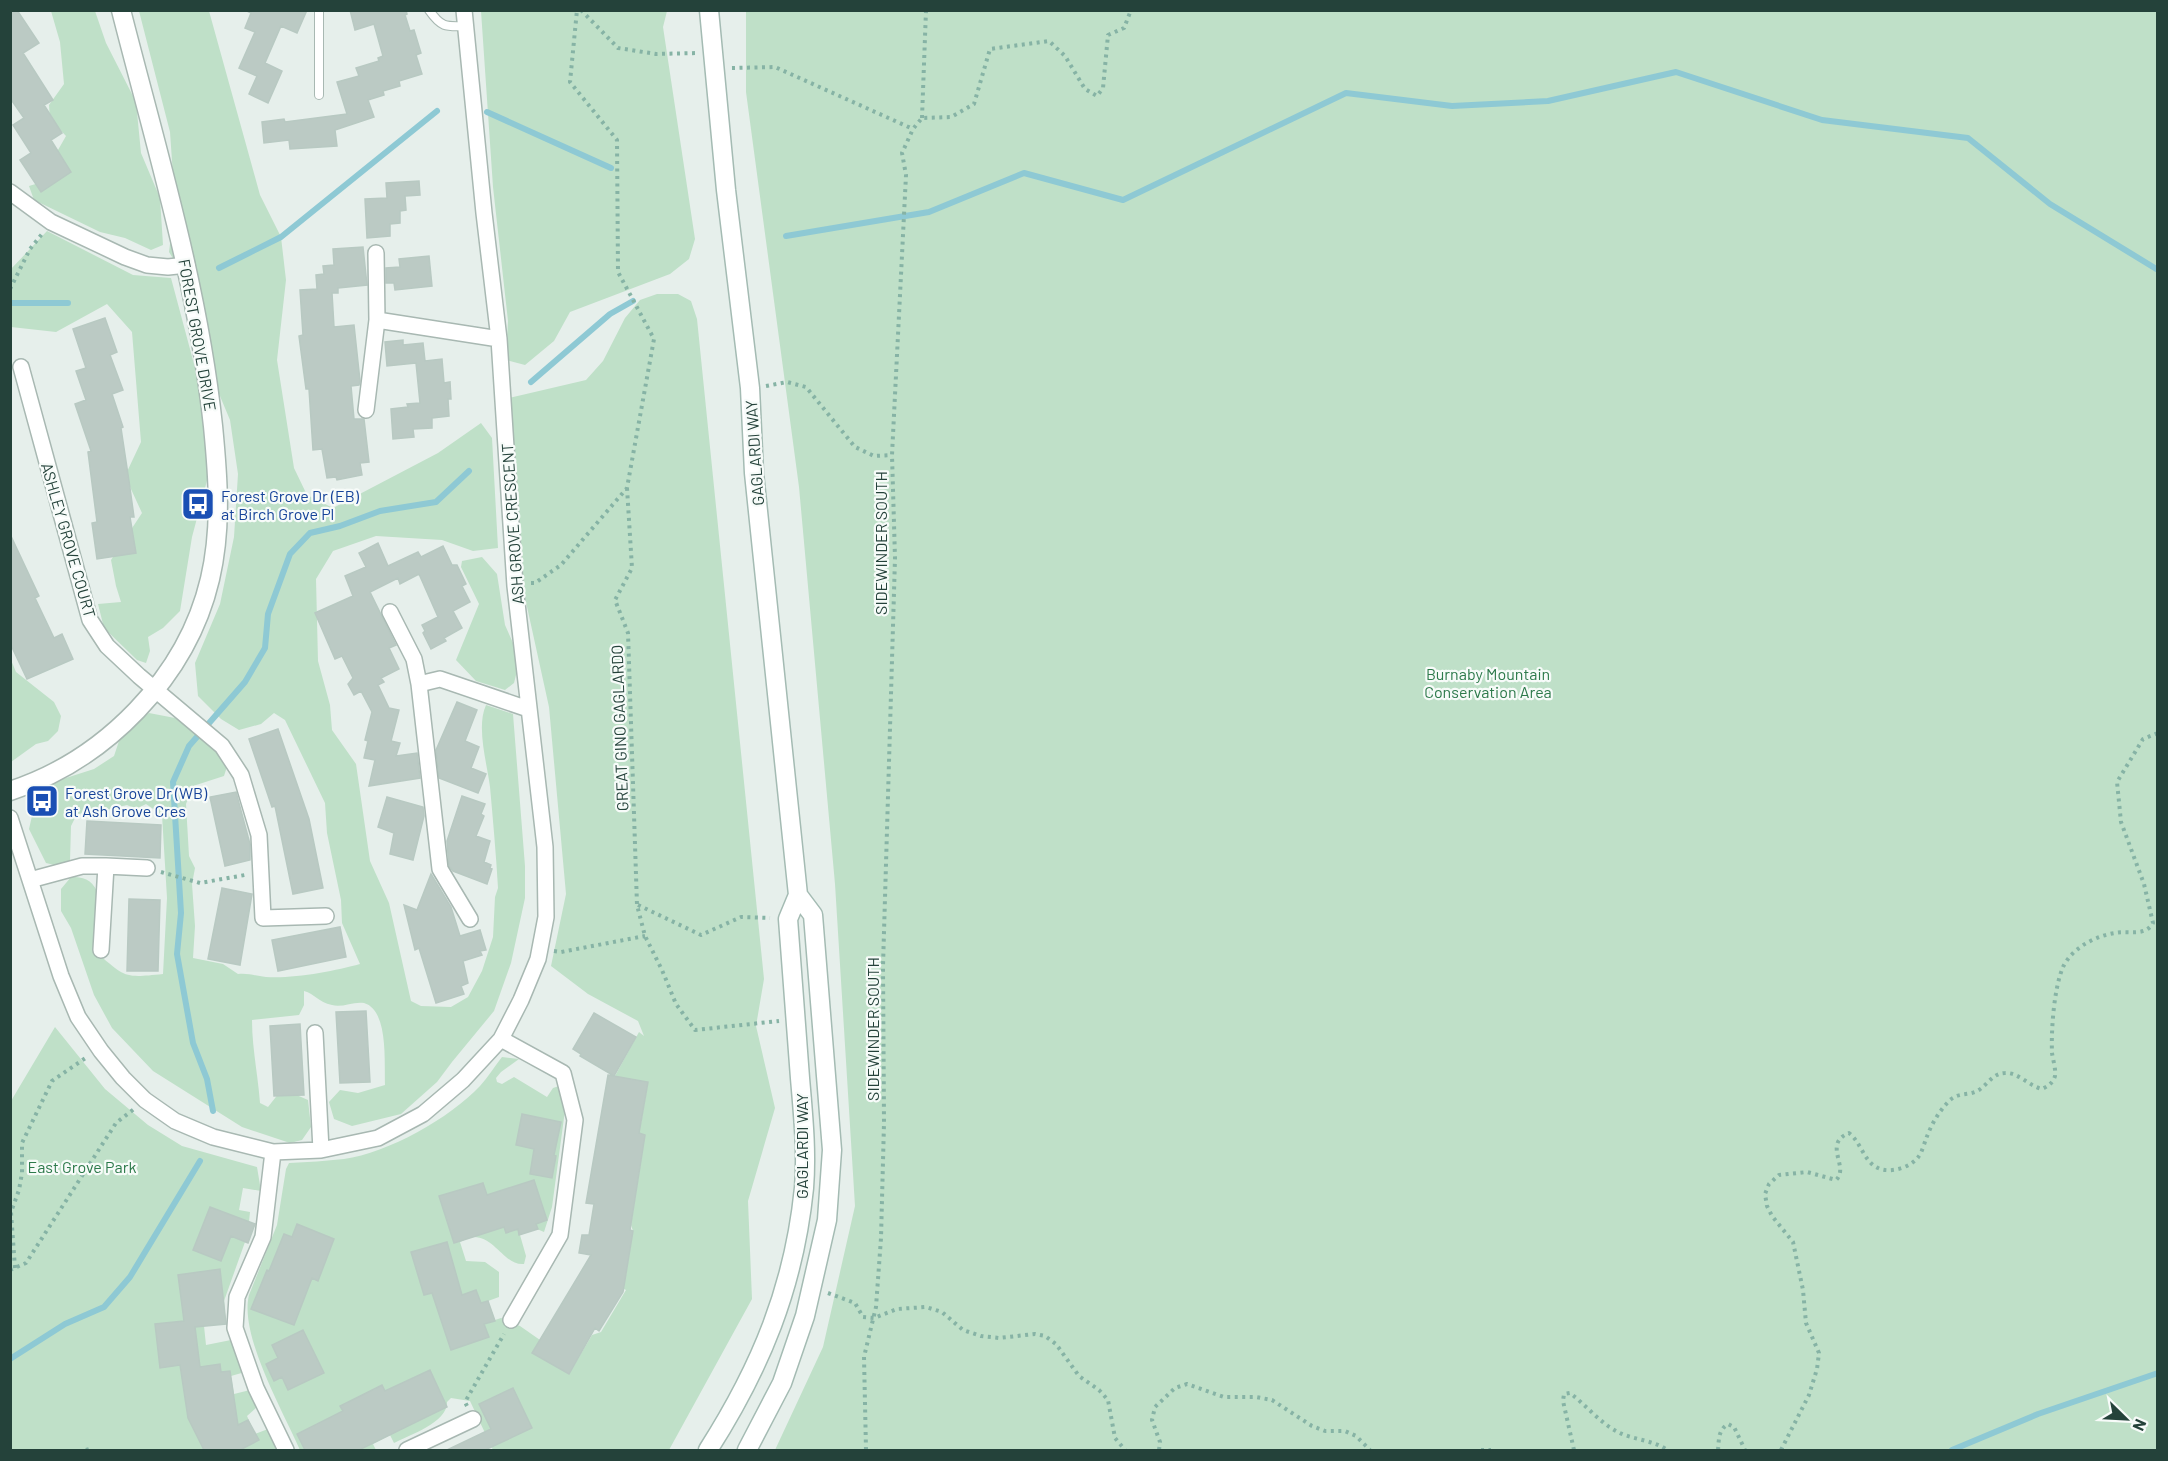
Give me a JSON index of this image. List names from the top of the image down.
{
  "streets": {
    "main road": ["FOREST GROVE DRIVE", "GAGLARDI WAY"],
    "street": ["ASH GROVE CRESCENT", "ASHLEY GROVE COURT"],
    "path": ["SIDEWINDER SOUTH", "GREAT GINO GAGLARDO"]
  },
  "crossings": [
    ["FOREST GROVE DRIVE", "ASHLEY GROVE COURT"]
  ],
  "parks": ["Burnaby Mountain Conservation Area", "East Grove Park"],
  "places": {
    "bus stop": ["Forest Grove Dr (EB) at Birch Grove Pl", "Forest Grove Dr (WB) at Ash Grove Cres"]
  },
  "north": "bottom right"
}
